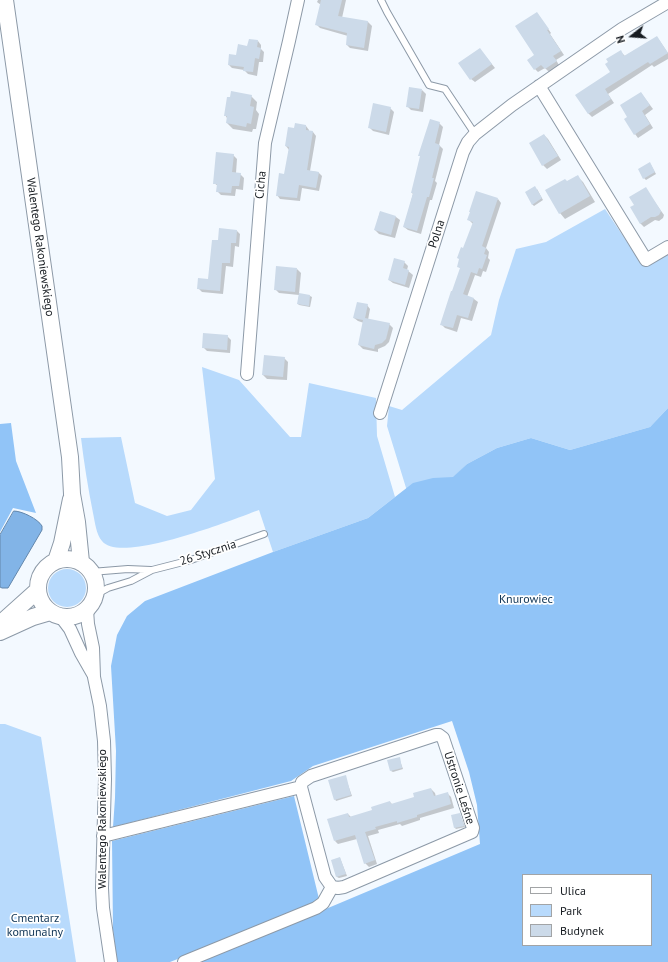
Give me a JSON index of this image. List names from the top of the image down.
{
  "streets": {
    "street": [
      "Cicha",
      "Polna",
      "Walentego Rakoniewskiego",
      "Ustronie Leśne"
    ],
    "lane": ["26 Stycznia"]
  },
  "crossings": [
    ["Walentego Rakoniewskiego", "26 Stycznia"],
    ["Walentego Rakoniewskiego", "Ustronie Leśne"]
  ],
  "parks": ["Knurowiec", "Cmentarz komunalny"],
  "legend": ["Ulica", "Park", "Budynek"],
  "north": "left"
}
